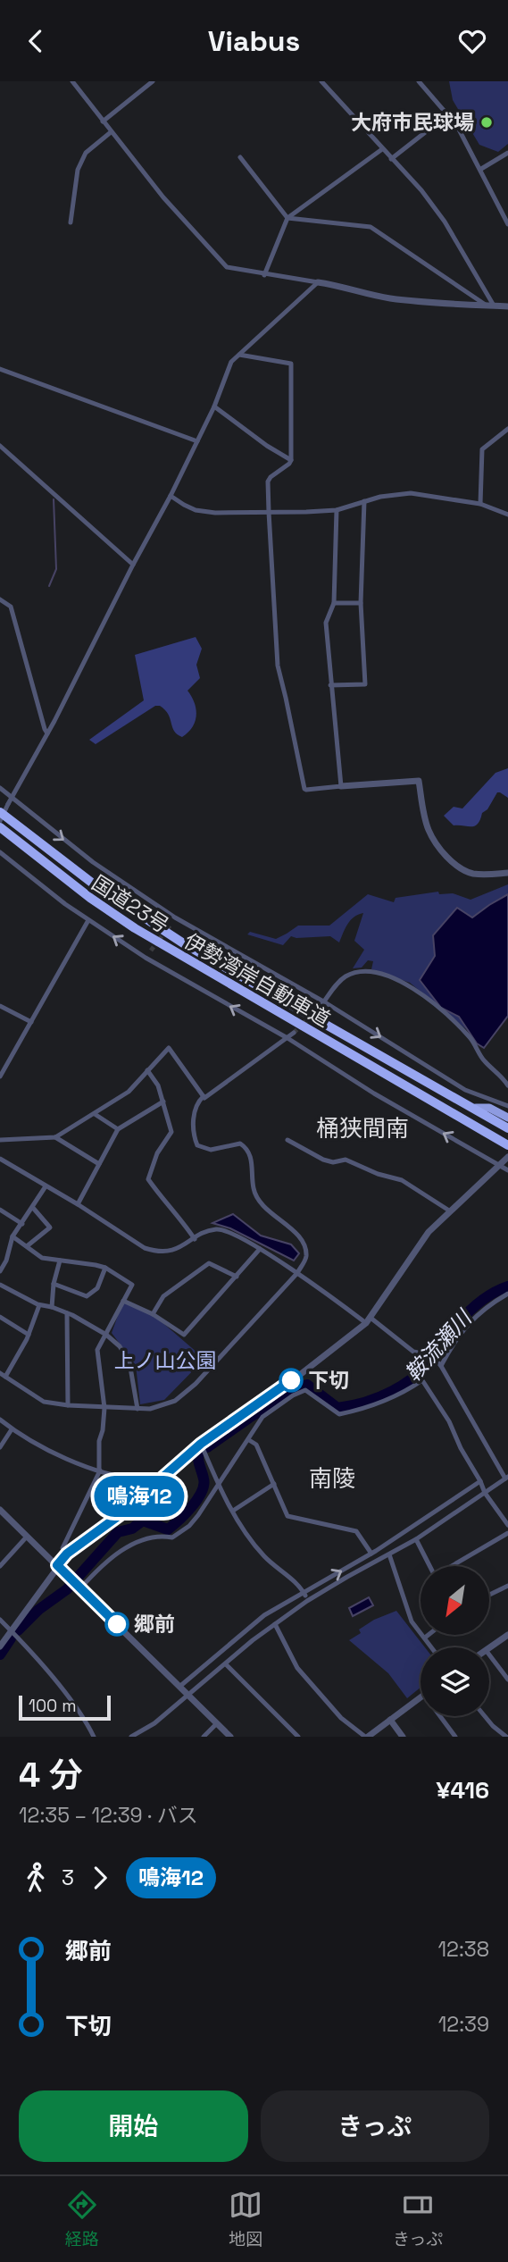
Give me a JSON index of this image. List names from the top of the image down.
{
  "streets": {
    "highway": ["国道23号", "伊勢湾岸自動車道"]
  },
  "crossings": [
    ["国道23号", "伊勢湾岸自動車道"]
  ],
  "districts": ["桶狭間南", "南陵"],
  "water": ["鞍流瀬川"],
  "parks": ["上ノ山公園"],
  "places": ["大府市民球場", "下切", "郷前"],
  "lines": ["bus line 鳴海12"],
  "scale_bar": "100 m",
  "north": "bottom left",
  "page": {
    "header": "Viabus",
    "on_map": "鳴海12",
    "scale": "100 m",
    "heading": ["4 分", "12:35 – 12:39 · バス", "¥416"],
    "legs": ["3", "鳴海12"],
    "list": [
      {
        "name": "郷前",
        "value": "12:38"
      },
      {
        "name": "下切",
        "value": "12:39"
      }
    ],
    "buttons": ["開始", "きっぷ"],
    "tabs": ["経路", "地図", "きっぷ"]
  }
}
